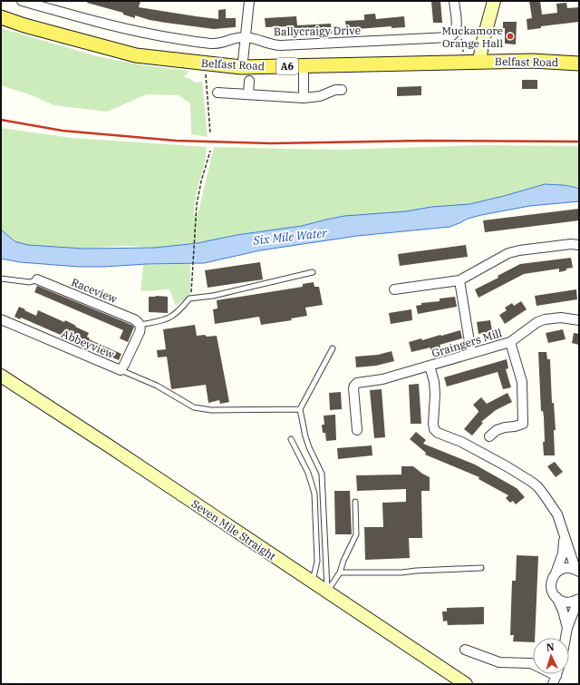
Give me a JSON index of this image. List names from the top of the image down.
{
  "streets": {
    "main road": ["Belfast Road", "A6", "Seven Mile Straight"],
    "street": [
      "Ballycraigy Drive",
      "Raceview",
      "Graingers Mill",
      "Abbeyview"
    ]
  },
  "crossings": [
    ["Raceview", "Abbeyview"]
  ],
  "water": ["Six Mile Water"],
  "places": ["Muckamore Orange Hall"],
  "north": "top"
}
